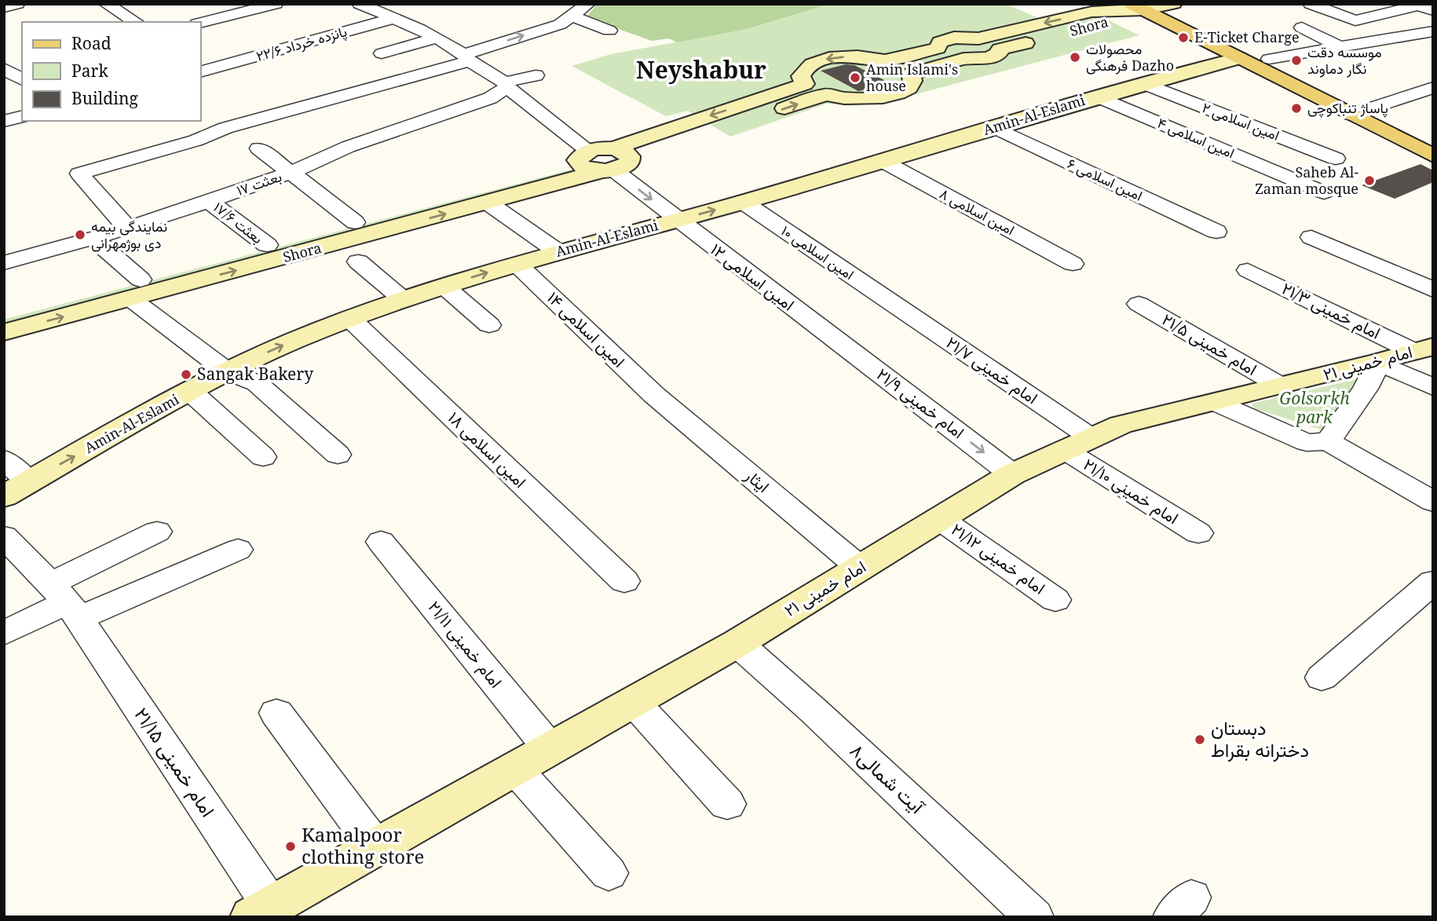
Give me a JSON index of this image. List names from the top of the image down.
{
  "streets": {
    "main road": ["Shora", "Amin-Al-Eslami", "امام خمینی ۲۱"],
    "street": [
      "پانزده خرداد ۲۲/۶",
      "امین اسلامی ۲",
      "امین اسلامی ۴",
      "امین اسلامی ۶",
      "بعثت ۱۷",
      "امین اسلامی ۸",
      "بعثت ۱۷/۶",
      "امین اسلامی ۱۰",
      "امین اسلامی ۱۲",
      "امام خمینی ۲۱/۳",
      "امین اسلامی ۱۴",
      "امام خمینی ۲۱/۵",
      "امام خمینی ۲۱/۷",
      "امام خمینی ۲۱/۹",
      "امین اسلامی ۱۸",
      "ایثار",
      "امام خمینی ۲۱/۱۰",
      "امام خمینی ۲۱/۱۲",
      "امام خمینی ۲۱/۱۱",
      "امام خمینی ۲۱/۱۵",
      "آیت شمالی۸"
    ]
  },
  "crossings": [
    ["Shora", "بعثت ۱۷/۶"],
    ["Shora", "امین اسلامی ۱۲"],
    ["پانزده خرداد ۲۲/۶", "امین اسلامی ۱۲"],
    ["Amin-Al-Eslami", "امین اسلامی ۲"],
    ["Amin-Al-Eslami", "امین اسلامی ۴"],
    ["Amin-Al-Eslami", "امین اسلامی ۶"],
    ["Amin-Al-Eslami", "امین اسلامی ۸"],
    ["Amin-Al-Eslami", "امین اسلامی ۱۰"],
    ["Amin-Al-Eslami", "امین اسلامی ۱۲"],
    ["Amin-Al-Eslami", "امین اسلامی ۱۴"],
    ["Amin-Al-Eslami", "امین اسلامی ۱۸"],
    ["بعثت ۱۷", "بعثت ۱۷/۶"],
    ["بعثت ۱۷", "امین اسلامی ۱۲"],
    ["امین اسلامی ۱۰", "امام خمینی ۲۱/۷"],
    ["امین اسلامی ۱۲", "امام خمینی ۲۱/۹"],
    ["امام خمینی ۲۱/۳", "امام خمینی ۲۱"],
    ["امین اسلامی ۱۴", "ایثار"],
    ["امام خمینی ۲۱/۵", "امام خمینی ۲۱"],
    ["امام خمینی ۲۱", "امام خمینی ۲۱/۷"],
    ["امام خمینی ۲۱", "امام خمینی ۲۱/۹"],
    ["امام خمینی ۲۱", "ایثار"],
    ["امام خمینی ۲۱", "امام خمینی ۲۱/۱۰"],
    ["امام خمینی ۲۱", "امام خمینی ۲۱/۱۲"],
    ["امام خمینی ۲۱", "امام خمینی ۲۱/۱۱"],
    ["امام خمینی ۲۱", "امام خمینی ۲۱/۱۵"],
    ["امام خمینی ۲۱", "آیت شمالی۸"],
    ["امام خمینی ۲۱/۷", "امام خمینی ۲۱/۱۰"]
  ],
  "one_way": ["Amin-Al-Eslami", "امام خمینی ۲۱/۹"],
  "districts": ["Neyshabur"],
  "parks": ["Golsorkh park"],
  "places": [
    "E-Ticket Charge",
    "محصولات فرهنگی Dazho",
    "موسسه دقت نگار دماوند",
    "Amin Islami's house",
    "پاساژ تنباکوچی",
    "Saheb Al- Zaman mosque",
    "نمایندگی بیمه دی بوژمهرانی",
    "Sangak Bakery",
    "دبستان دخترانه بقراط",
    "Kamalpoor clothing store"
  ],
  "legend": ["Road", "Park", "Building"]
}
